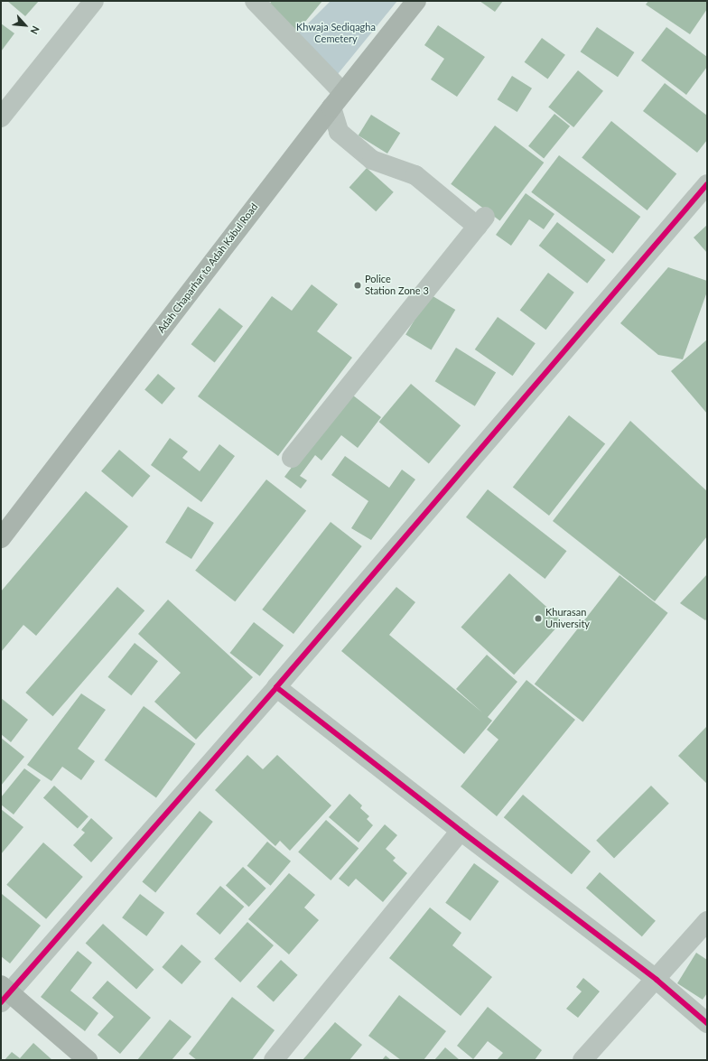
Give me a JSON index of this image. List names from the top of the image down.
{
  "streets": {
    "main road": ["Adah Chaparhar to Adah Kabul Road"]
  },
  "parks": ["Khwaja Sediqagha Cemetery"],
  "places": ["Police Station Zone 3", "Khurasan University"],
  "north": "bottom right"
}
